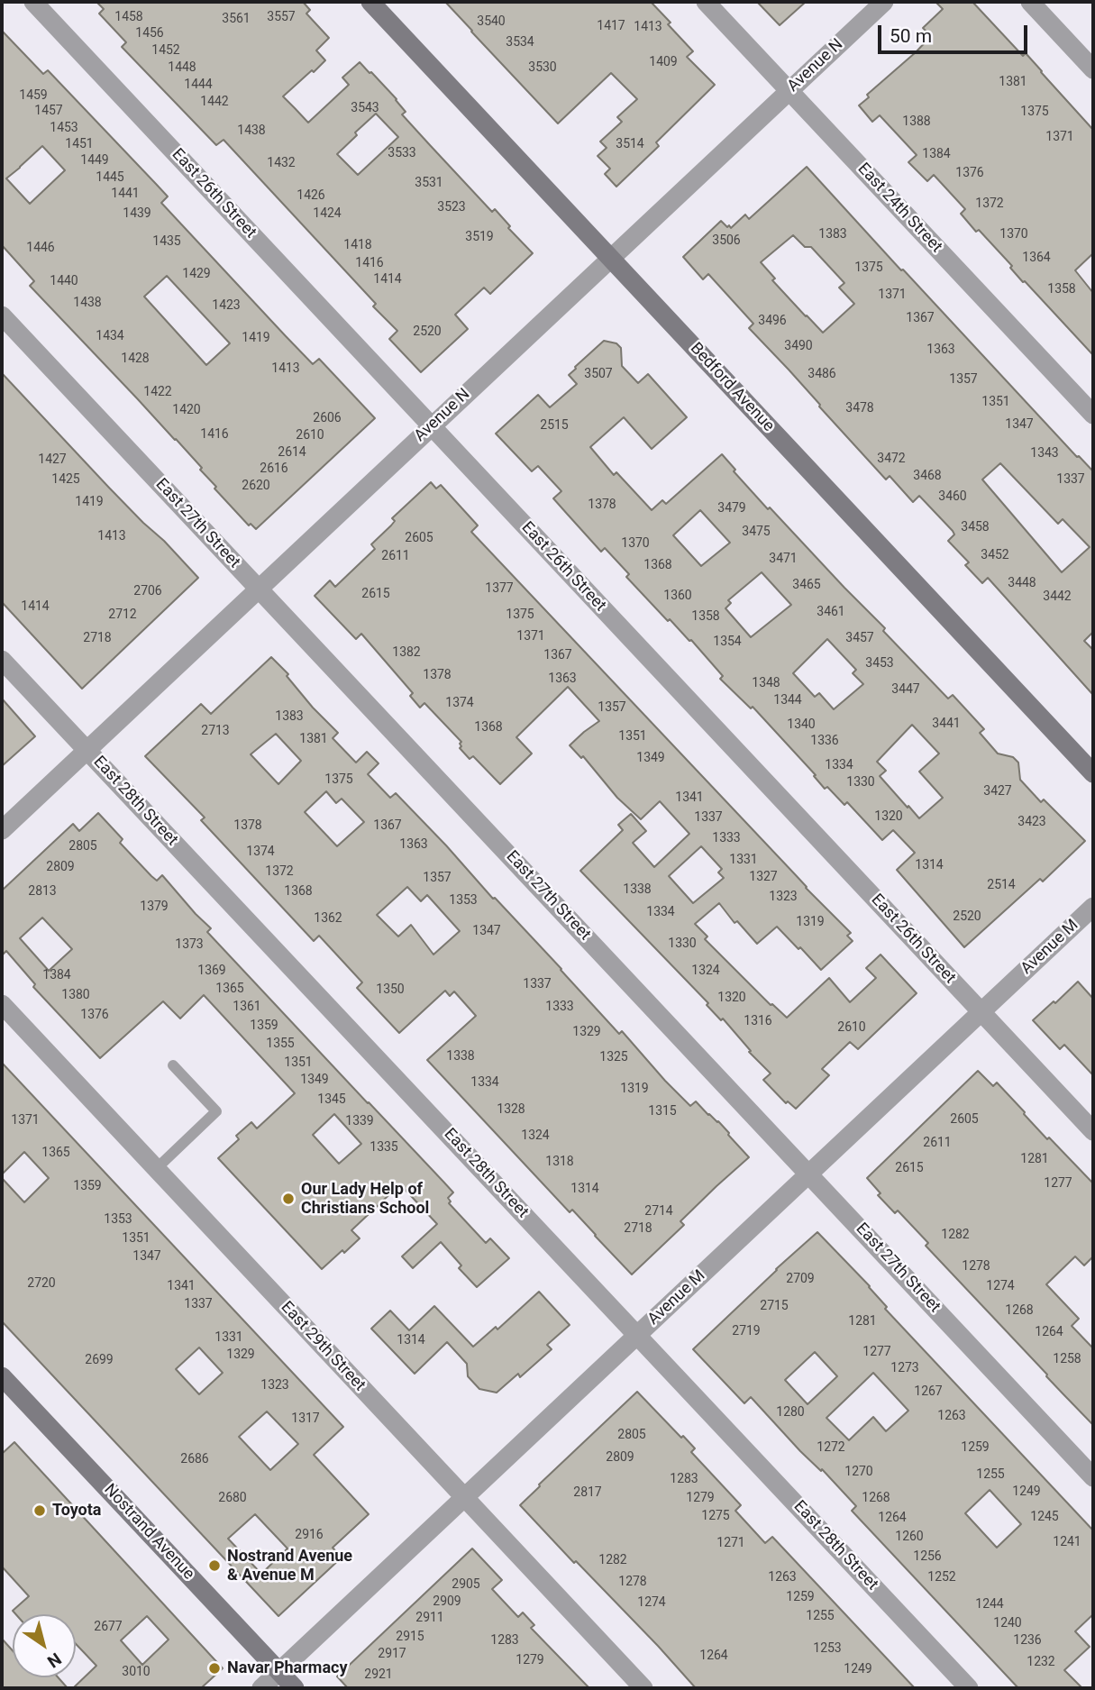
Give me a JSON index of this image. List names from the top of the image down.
{
  "streets": {
    "main road": ["Bedford Avenue", "Nostrand Avenue"],
    "street": [
      "Avenue N",
      "East 26th Street",
      "East 24th Street",
      "East 27th Street",
      "East 28th Street",
      "Avenue M",
      "East 29th Street"
    ]
  },
  "crossings": [
    ["Avenue N", "East 26th Street"],
    ["Avenue N", "East 24th Street"],
    ["Avenue N", "Bedford Avenue"],
    ["Avenue N", "East 27th Street"],
    ["Avenue N", "East 28th Street"],
    ["East 26th Street", "Avenue M"],
    ["East 27th Street", "Avenue M"],
    ["East 28th Street", "Avenue M"],
    ["Avenue M", "East 29th Street"],
    ["Avenue M", "Nostrand Avenue"]
  ],
  "places": [
    "Our Lady Help of Christians School",
    "Toyota",
    "Nostrand Avenue & Avenue M",
    "Navar Pharmacy"
  ],
  "house_numbers": [
    "1458",
    "3557",
    "3561",
    "3540",
    "1417",
    "1413",
    "1456",
    "3534",
    "1452",
    "1409",
    "1448",
    "3530",
    "1381",
    "1444",
    "1459",
    "1442",
    "3543",
    "1457",
    "1375",
    "1388",
    "1453",
    "1438",
    "1371",
    "1451",
    "3514",
    "3533",
    "1384",
    "1449",
    "1432",
    "1376",
    "1445",
    "3531",
    "1441",
    "1426",
    "1372",
    "3523",
    "1439",
    "1424",
    "1383",
    "1370",
    "3519",
    "3506",
    "1435",
    "1418",
    "1446",
    "1364",
    "1416",
    "1375",
    "1429",
    "1414",
    "1440",
    "1358",
    "1371",
    "1438",
    "1423",
    "1367",
    "3496",
    "2520",
    "1434",
    "1419",
    "3490",
    "1363",
    "1428",
    "1413",
    "3507",
    "3486",
    "1357",
    "1422",
    "1351",
    "3478",
    "1420",
    "2606",
    "1347",
    "2515",
    "1416",
    "2610",
    "2614",
    "1343",
    "3472",
    "1427",
    "2616",
    "3468",
    "1425",
    "1337",
    "2620",
    "3460",
    "1419",
    "1378",
    "3479",
    "3458",
    "3475",
    "1413",
    "2605",
    "1370",
    "3452",
    "2611",
    "3471",
    "1368",
    "3448",
    "3465",
    "1377",
    "2706",
    "2615",
    "1360",
    "3442",
    "1414",
    "3461",
    "2712",
    "1375",
    "1358",
    "1371",
    "2718",
    "3457",
    "1354",
    "1382",
    "1367",
    "3453",
    "1378",
    "1363",
    "1348",
    "3447",
    "1344",
    "1374",
    "1357",
    "1383",
    "3441",
    "1340",
    "1368",
    "2713",
    "1351",
    "1381",
    "1336",
    "1349",
    "1334",
    "1375",
    "1330",
    "3427",
    "1341",
    "1320",
    "1337",
    "3423",
    "1378",
    "1367",
    "1333",
    "1363",
    "2805",
    "1374",
    "1331",
    "1314",
    "2809",
    "1372",
    "1327",
    "1357",
    "2514",
    "1338",
    "2813",
    "1368",
    "1323",
    "1353",
    "1379",
    "1334",
    "2520",
    "1362",
    "1319",
    "1347",
    "1330",
    "1373",
    "1369",
    "1324",
    "1384",
    "1337",
    "1365",
    "1350",
    "1380",
    "1320",
    "1361",
    "1333",
    "1376",
    "1316",
    "1359",
    "2610",
    "1329",
    "1355",
    "1338",
    "1325",
    "1351",
    "1349",
    "1334",
    "1319",
    "1345",
    "1328",
    "1315",
    "2605",
    "1371",
    "1339",
    "1324",
    "2611",
    "1335",
    "1365",
    "1281",
    "1318",
    "2615",
    "1277",
    "1359",
    "1314",
    "2714",
    "1353",
    "2718",
    "1282",
    "1351",
    "1347",
    "1278",
    "2709",
    "2720",
    "1341",
    "1274",
    "1337",
    "2715",
    "1268",
    "1281",
    "2719",
    "1264",
    "1331",
    "1314",
    "1277",
    "1329",
    "1258",
    "2699",
    "1273",
    "1323",
    "1267",
    "1280",
    "1263",
    "1317",
    "2805",
    "1272",
    "1259",
    "2809",
    "2686",
    "1270",
    "1255",
    "1283",
    "1249",
    "2817",
    "2680",
    "1279",
    "1268",
    "1275",
    "1245",
    "1264",
    "2916",
    "1260",
    "1241",
    "1271",
    "1256",
    "1282",
    "1263",
    "1252",
    "1278",
    "2905",
    "1259",
    "2909",
    "1274",
    "1244",
    "1255",
    "2911",
    "1240",
    "2677",
    "2915",
    "1283",
    "1236",
    "1253",
    "2917",
    "1264",
    "1279",
    "1232",
    "1249",
    "3010",
    "2921"
  ],
  "scale_bar": "50 m",
  "north": "bottom right"
}
